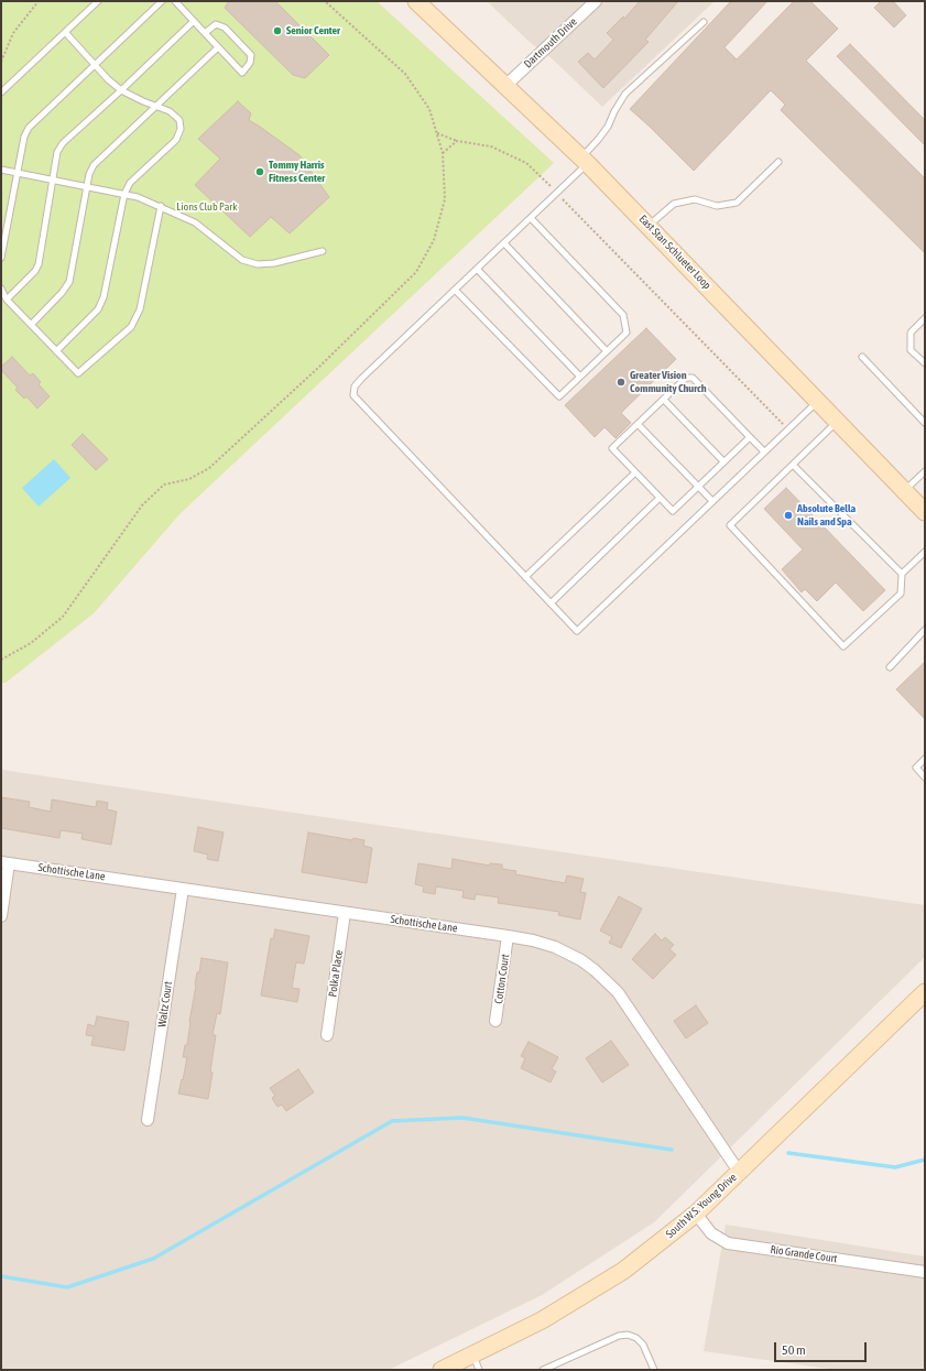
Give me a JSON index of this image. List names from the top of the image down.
{
  "streets": {
    "main road": ["East Stan Schlueter Loop", "South W.S. Young Drive"],
    "street": [
      "Dartmouth Drive",
      "Schottische Lane",
      "Polka Place",
      "Cotton Court",
      "Waltz Court",
      "Rio Grande Court"
    ]
  },
  "crossings": [
    ["Dartmouth Drive", "East Stan Schlueter Loop"],
    ["Schottische Lane", "Polka Place"],
    ["Schottische Lane", "Cotton Court"],
    ["Schottische Lane", "Waltz Court"],
    ["Schottische Lane", "South W.S. Young Drive"],
    ["South W.S. Young Drive", "Rio Grande Court"]
  ],
  "parks": ["Lions Club Park"],
  "places": [
    "Senior Center",
    "Tommy Harris Fitness Center",
    "Greater Vision Community Church",
    "Absolute Bella Nails and Spa"
  ],
  "scale_bar": "50 m"
}
